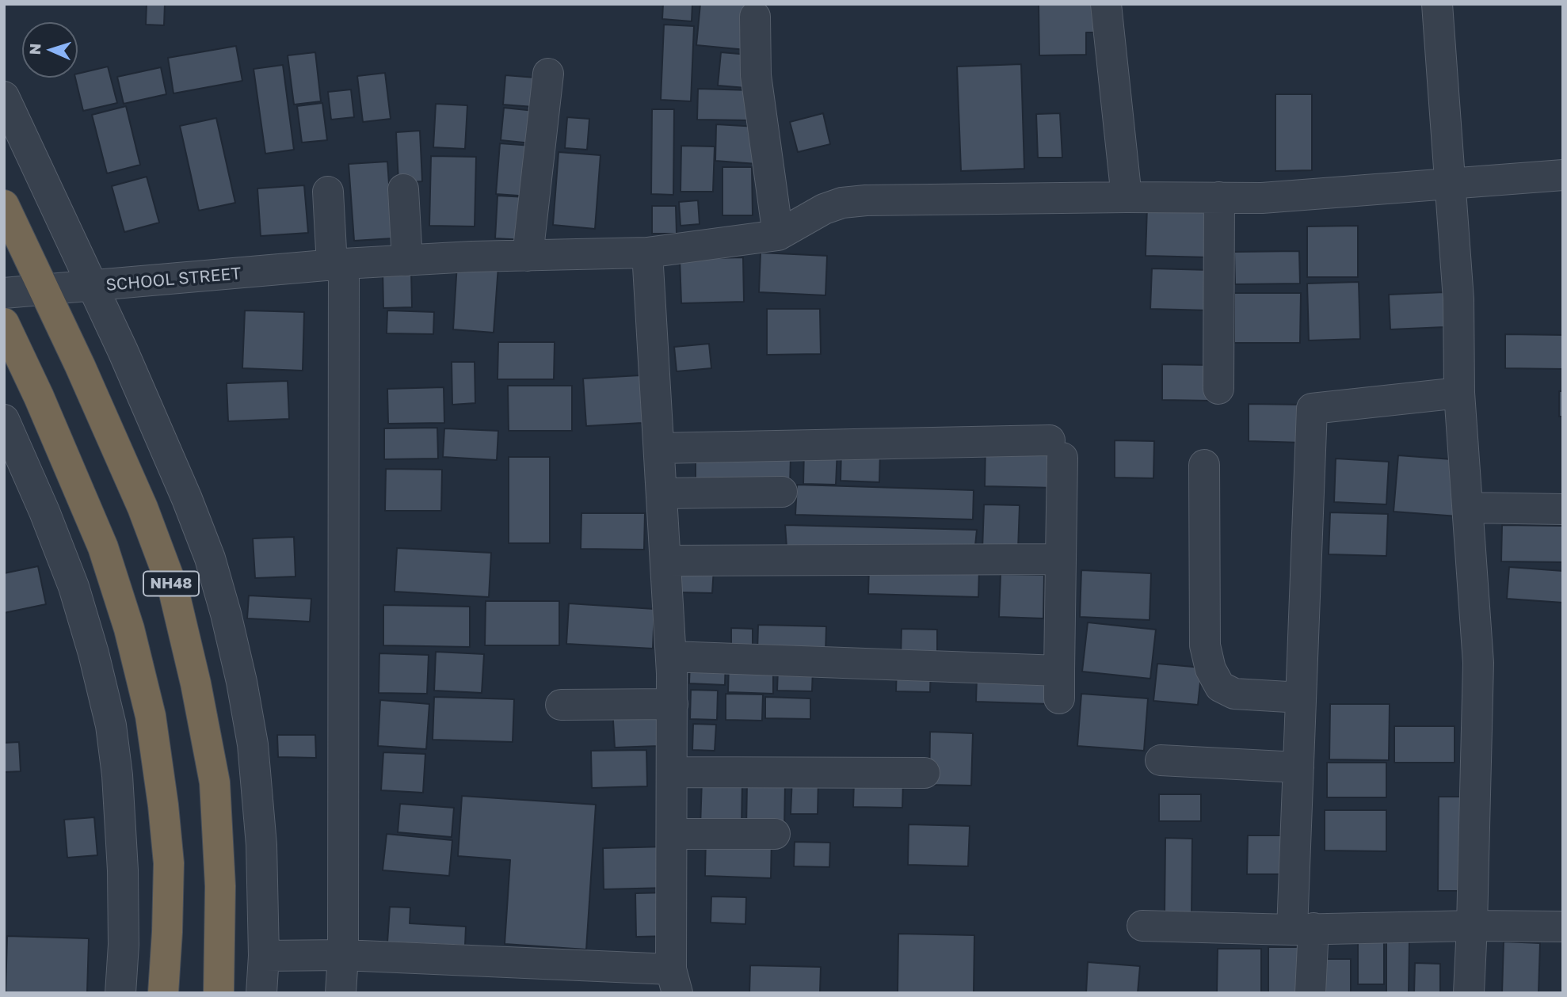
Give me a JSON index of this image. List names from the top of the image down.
{
  "streets": {
    "highway": ["NH48"],
    "street": ["SCHOOL STREET"]
  },
  "crossings": [
    ["SCHOOL STREET", "NH48"]
  ],
  "north": "left"
}
